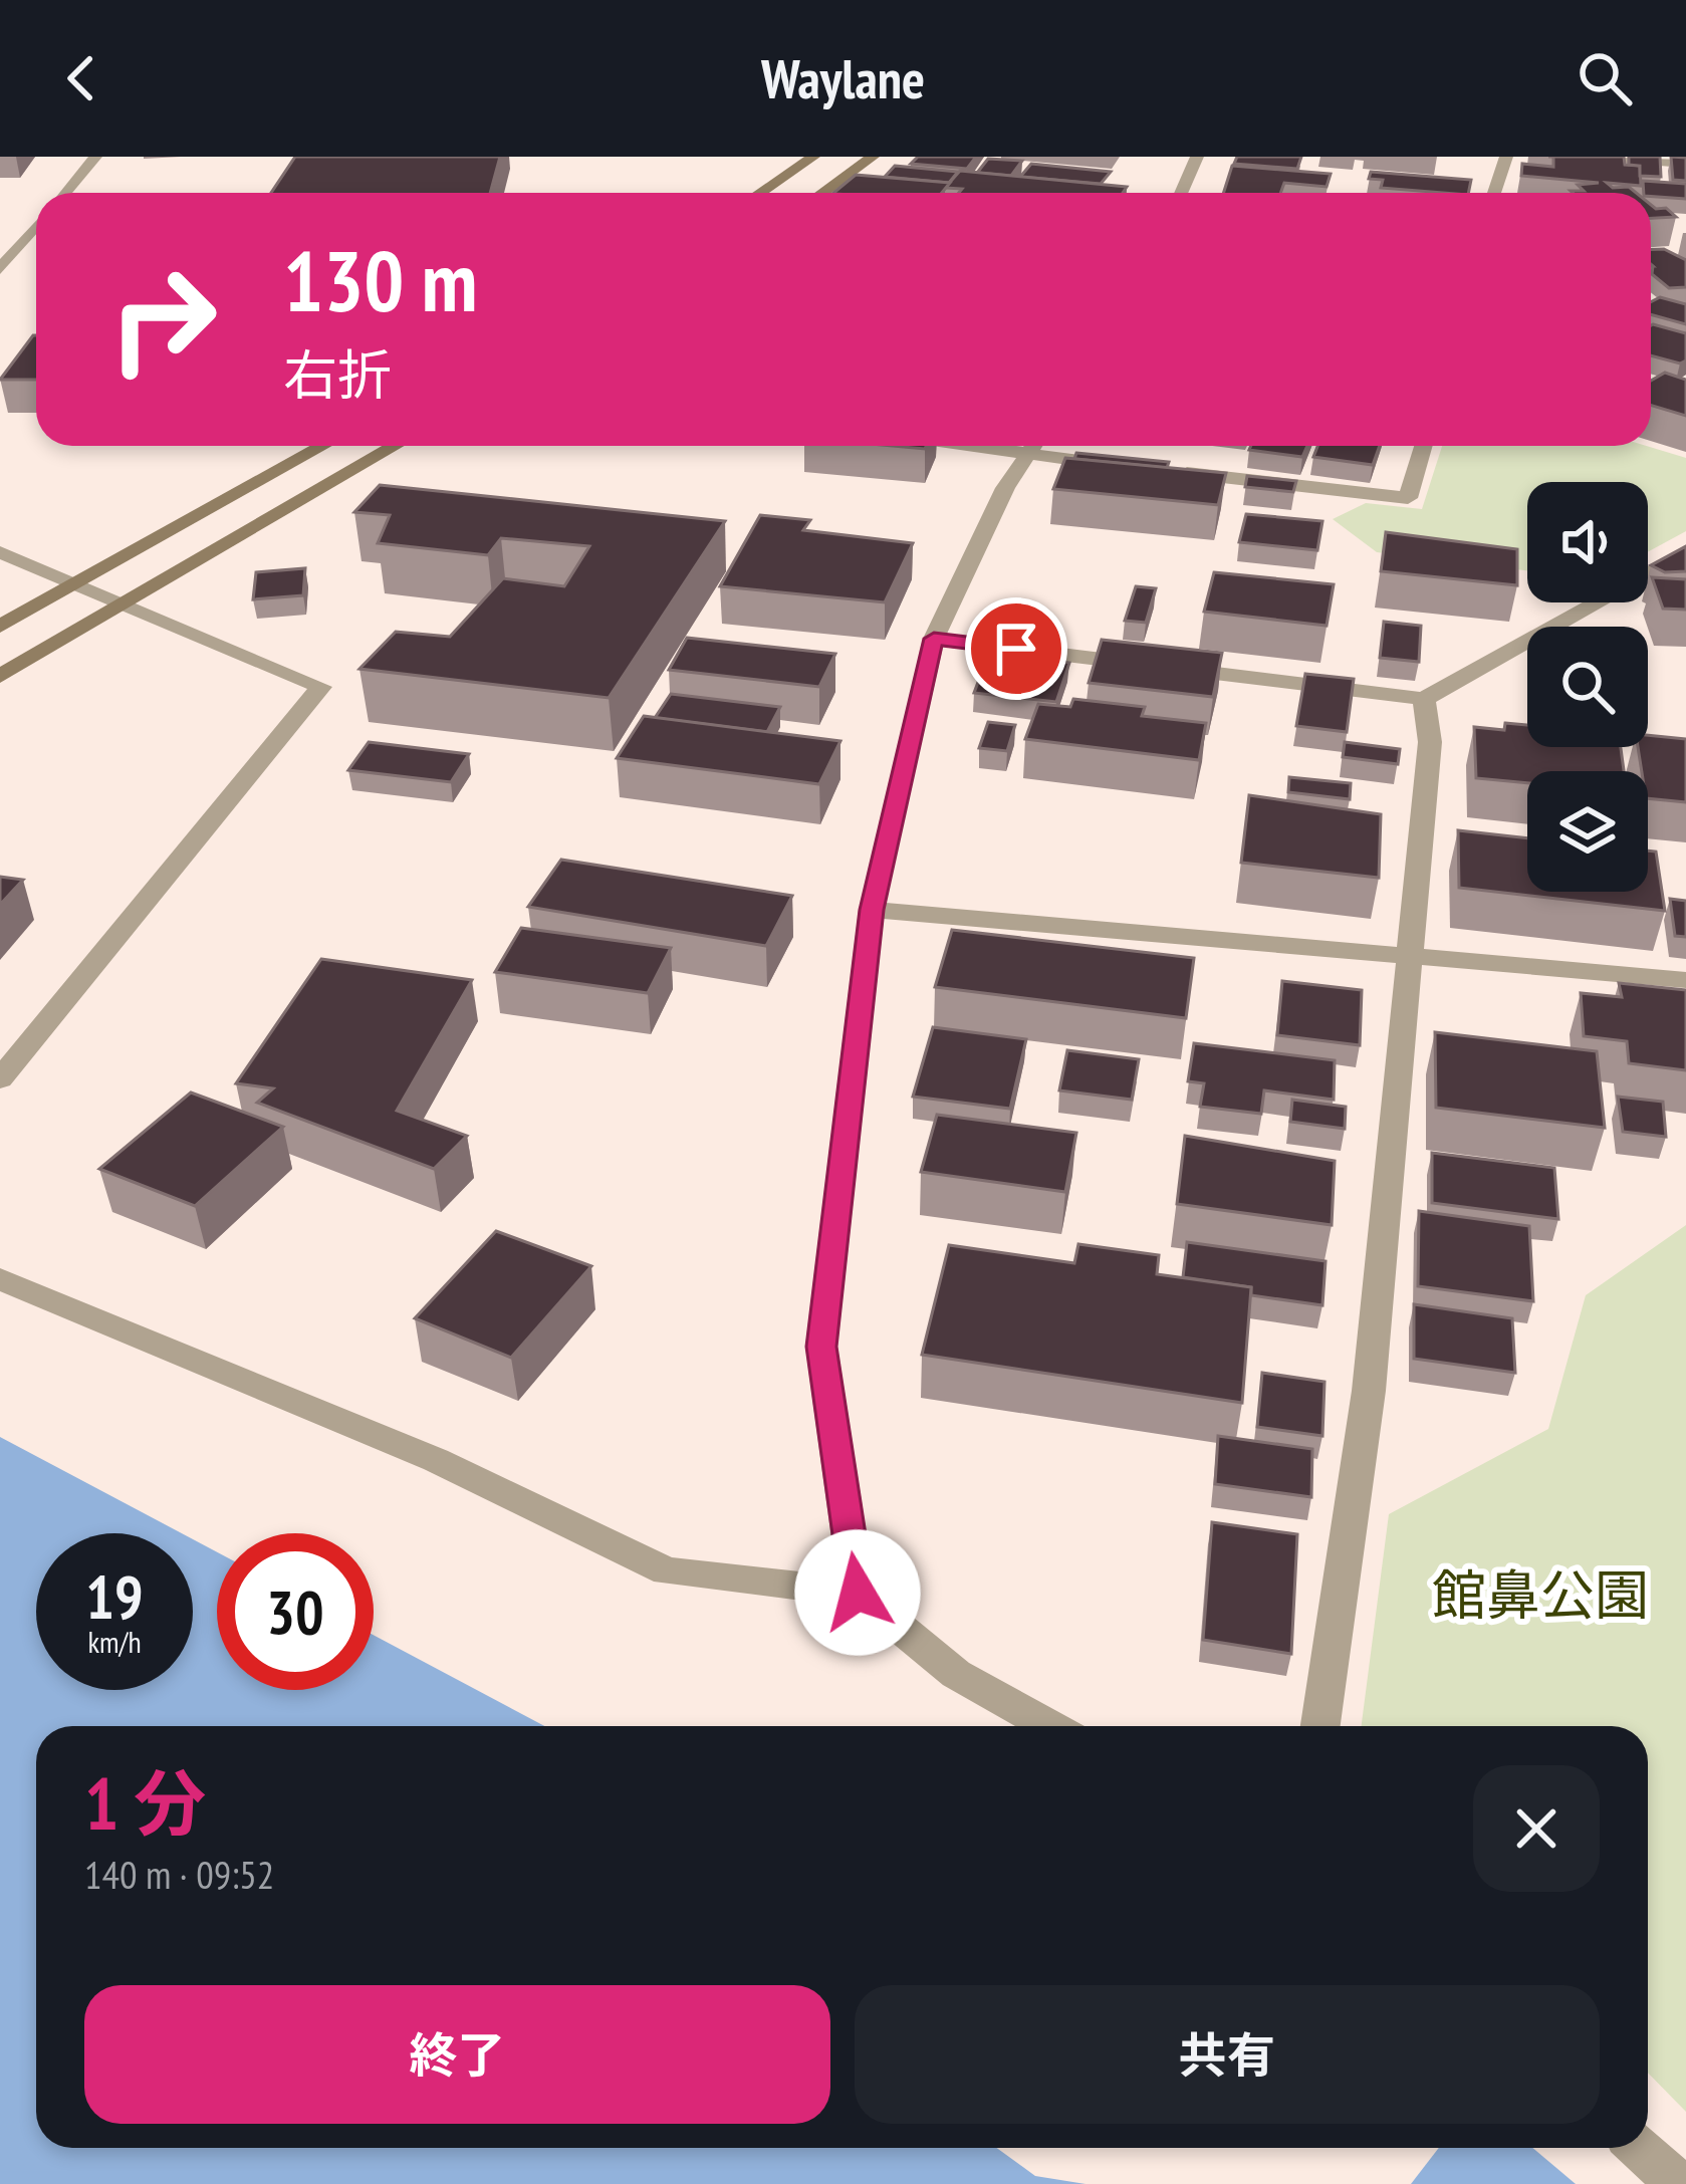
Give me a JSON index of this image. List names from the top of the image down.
{
  "parks": ["館鼻公園"],
  "page": {
    "header": "Waylane",
    "turn": ["130 m", "右折"],
    "speed": "19 km/h",
    "limit": "30",
    "heading": ["1 分", "140 m · 09:52"],
    "buttons": ["終了", "共有"]
  }
}
